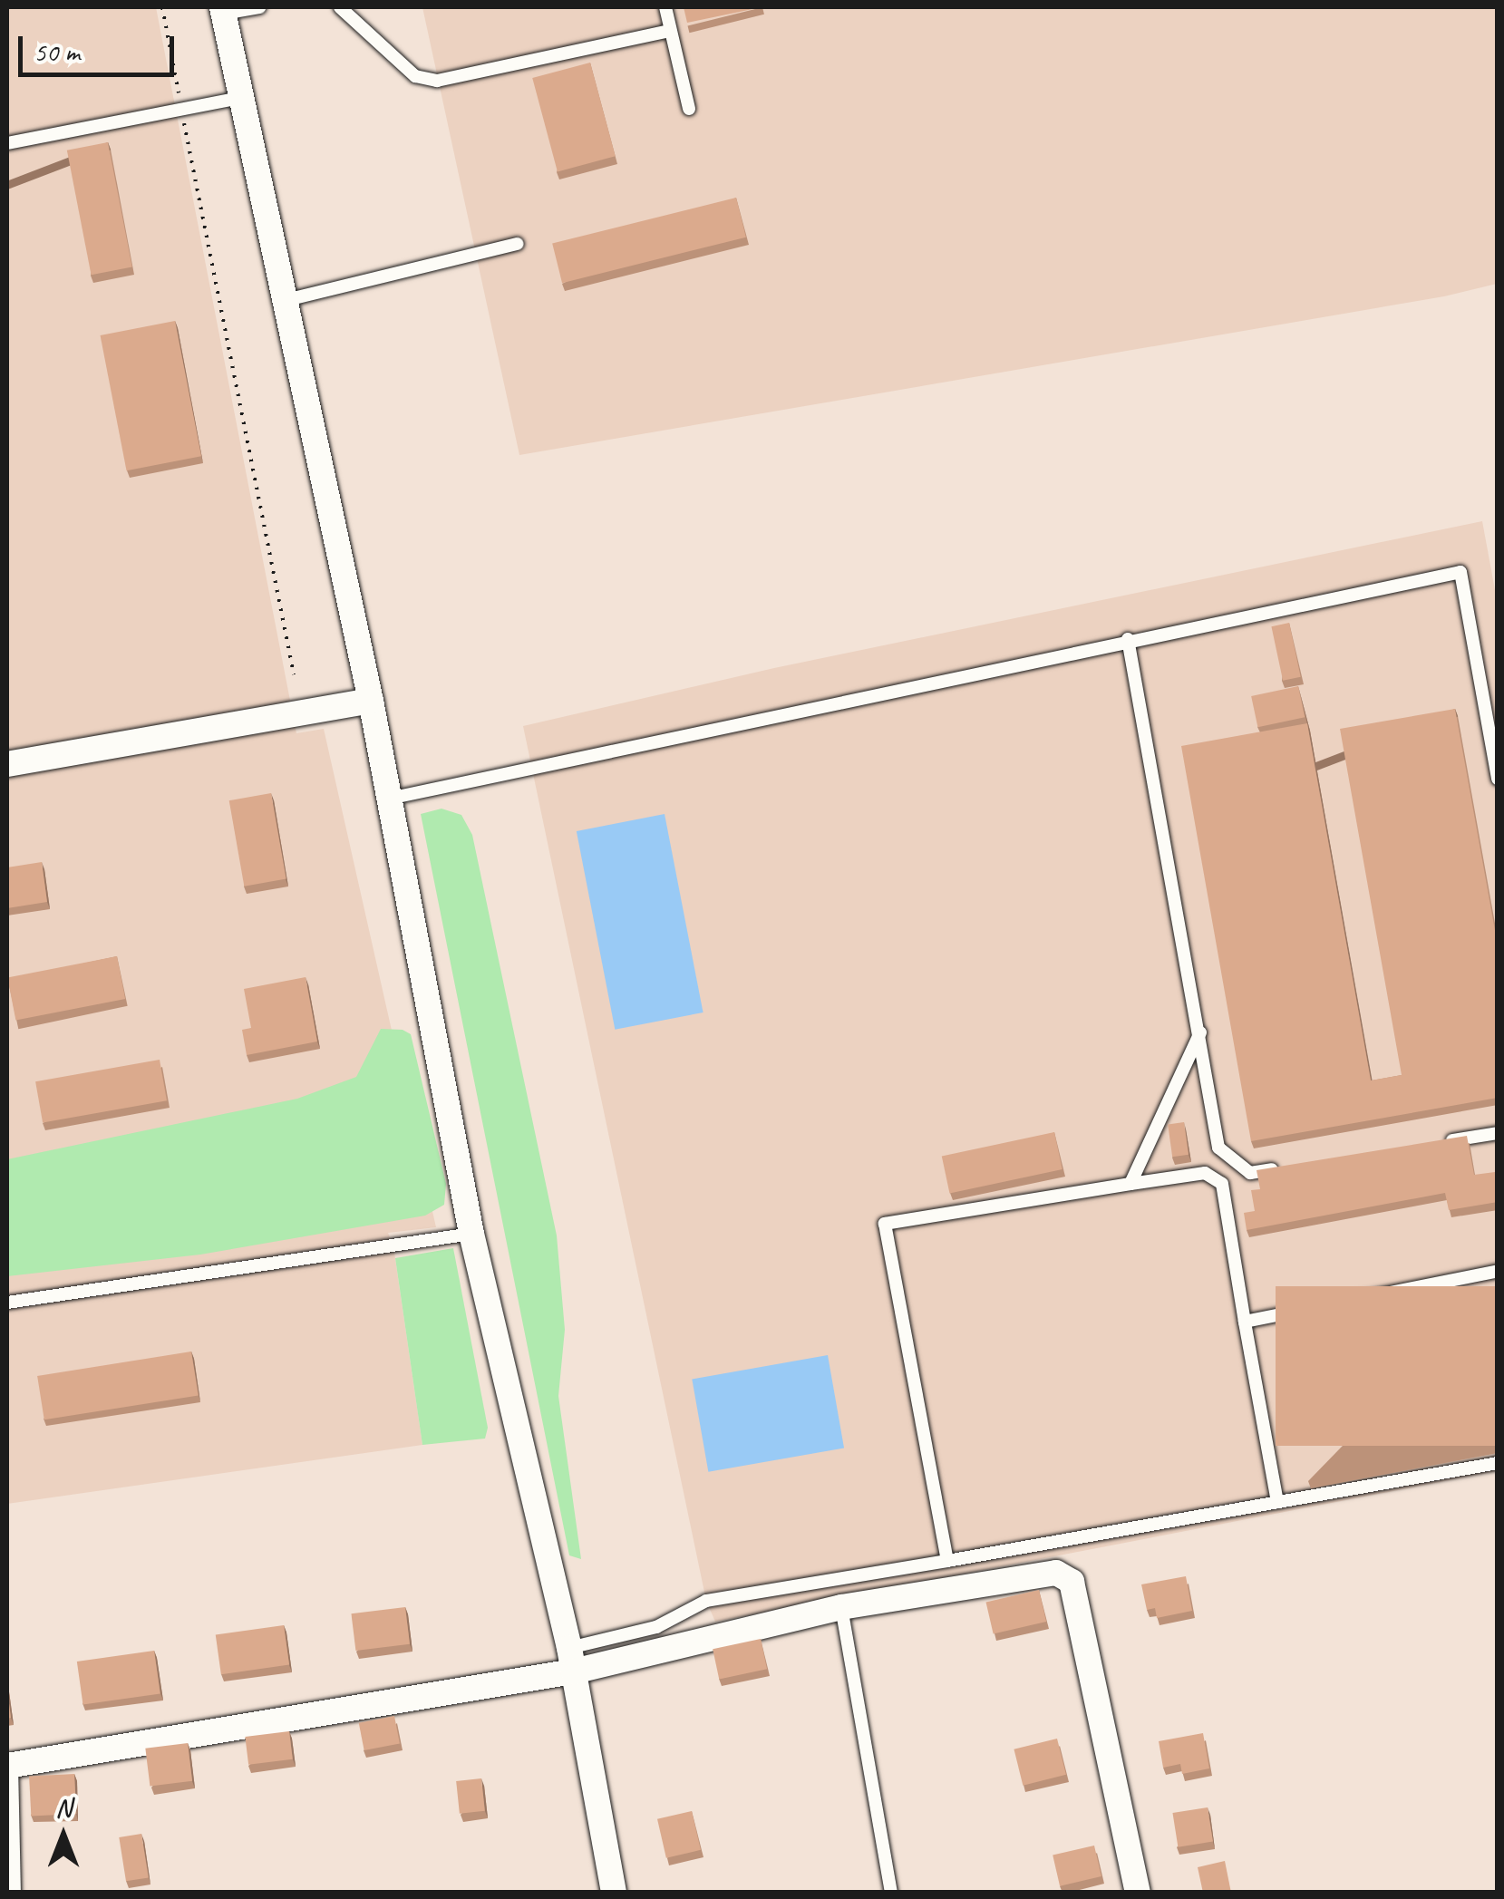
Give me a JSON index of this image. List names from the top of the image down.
{
  "scale_bar": "50 m",
  "north": "top"
}
